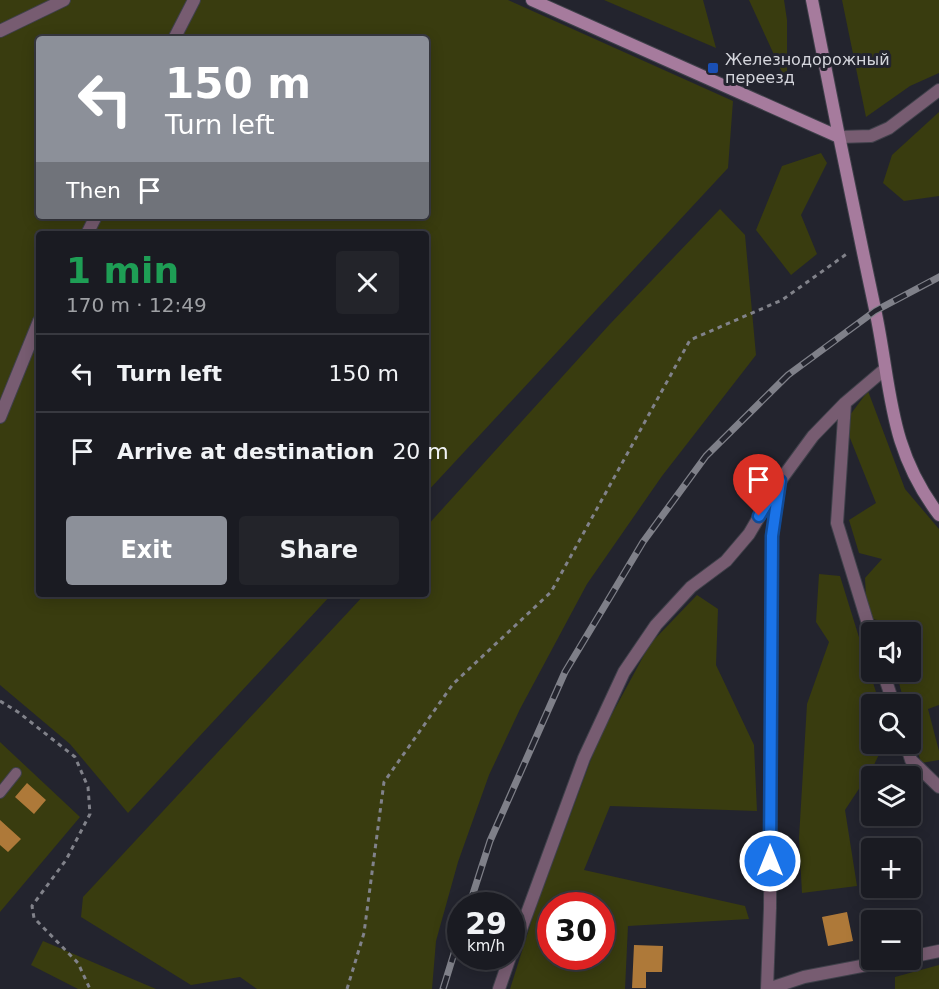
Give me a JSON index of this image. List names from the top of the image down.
{
  "places": {
    "transit": ["Железнодорожный переезд"]
  },
  "page": {
    "turn": ["150 m", "Turn left"],
    "then": "Then",
    "heading": ["1 min", "170 m · 12:49"],
    "list": [
      {
        "name": "Turn left",
        "value": "150 m"
      },
      {
        "name": "Arrive at destination",
        "value": "20 m"
      }
    ],
    "buttons": ["Exit", "Share"],
    "map_buttons": ["+", "−"],
    "speed": "29 km/h",
    "limit": "30"
  }
}
